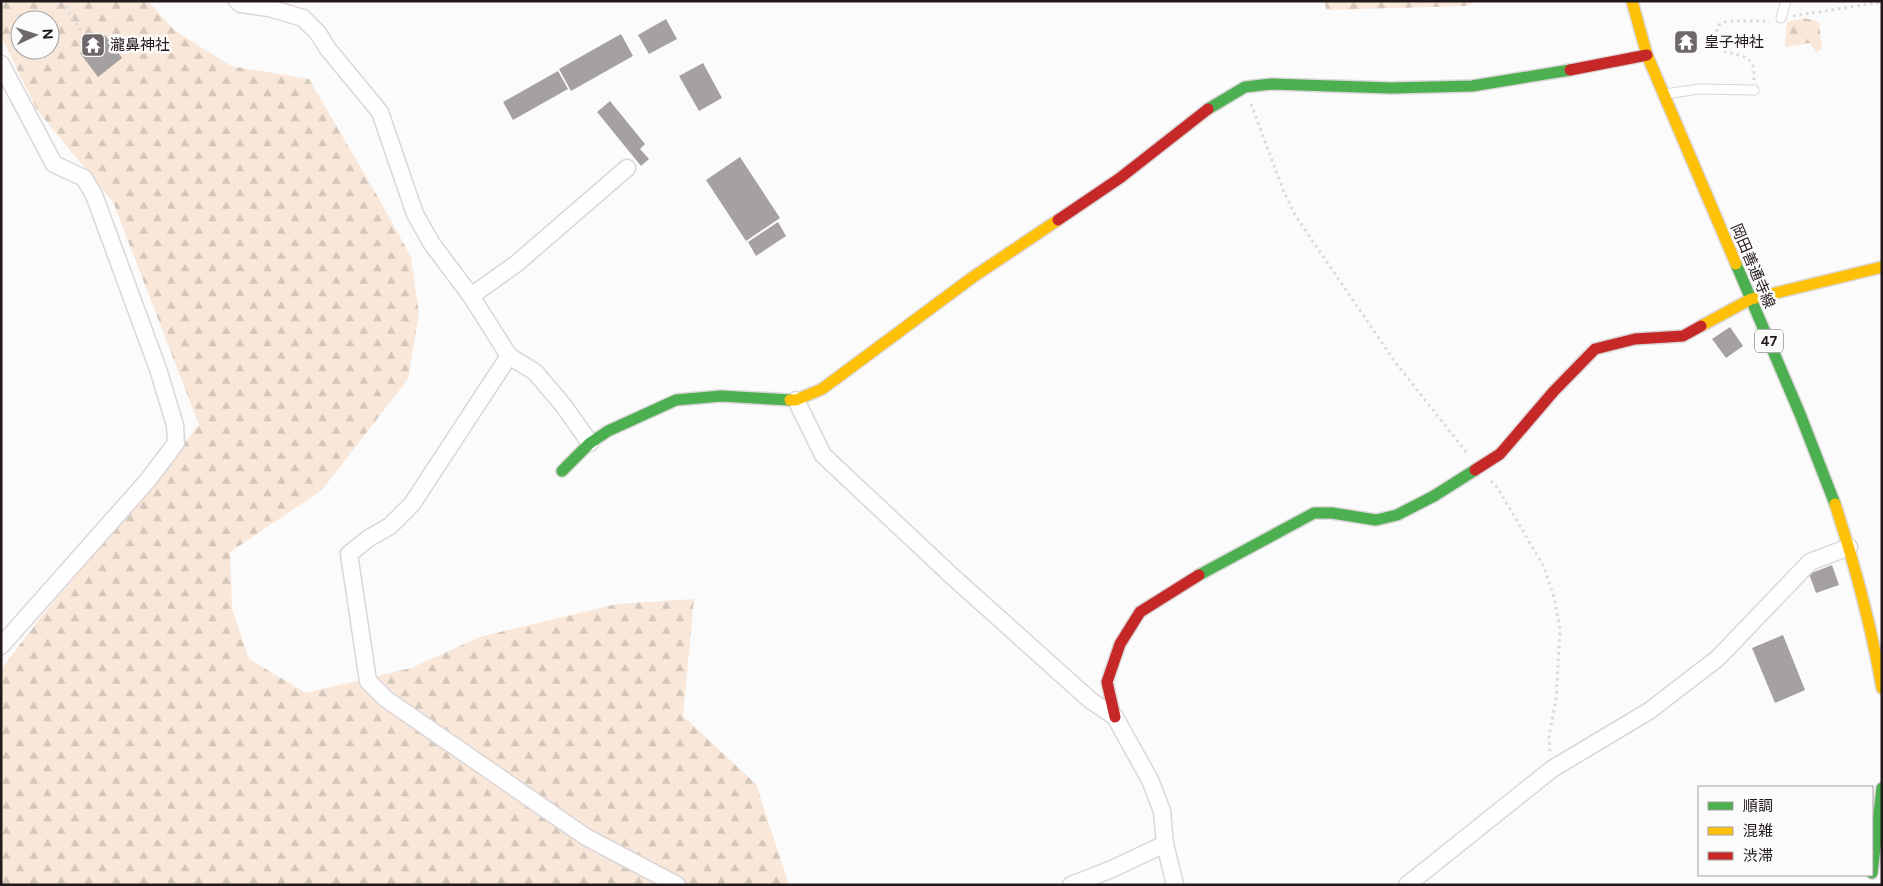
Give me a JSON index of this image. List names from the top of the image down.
{
  "streets": {
    "street": ["岡田善通寺線", "47"]
  },
  "places": {
    "temple": ["皇子神社", "瀧鼻神社"]
  },
  "legend": ["順調", "混雑", "渋滞"],
  "north": "right"
}
